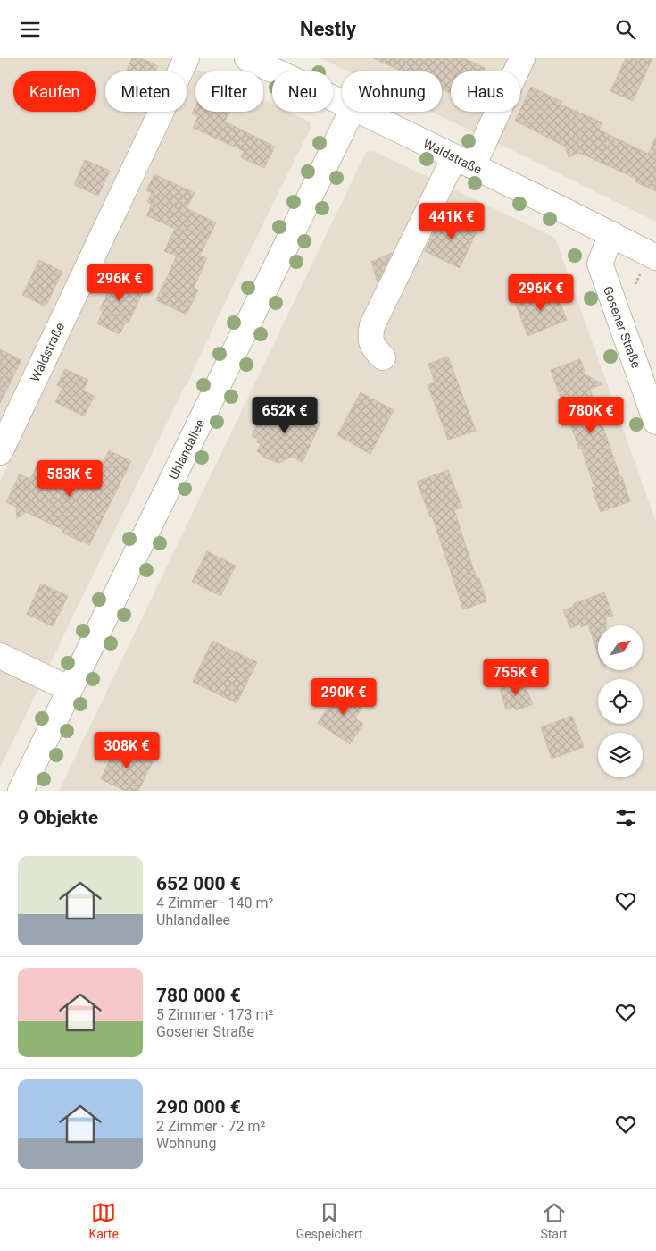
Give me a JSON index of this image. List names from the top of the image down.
{
  "streets": {
    "street": ["Waldstraße", "Gosener Straße", "Uhlandallee"]
  },
  "crossings": [
    ["Waldstraße", "Gosener Straße"]
  ],
  "north": "top right",
  "page": {
    "header": "Nestly",
    "chip": [
      "Kaufen",
      "Mieten",
      "Filter",
      "Neu",
      "Wohnung",
      "Haus"
    ],
    "price": [
      "441K €",
      "296K €",
      "296K €",
      "652K €",
      "780K €",
      "583K €",
      "755K €",
      "290K €",
      "308K €"
    ],
    "heading": "9 Objekte",
    "list": [
      {
        "name": "652 000 €",
        "note": "4 Zimmer · 140 m² · Uhlandallee"
      },
      {
        "name": "780 000 €",
        "note": "5 Zimmer · 173 m² · Gosener Straße"
      },
      {
        "name": "290 000 €",
        "note": "2 Zimmer · 72 m² · Wohnung"
      }
    ],
    "tabs": ["Karte", "Gespeichert", "Start"]
  }
}
